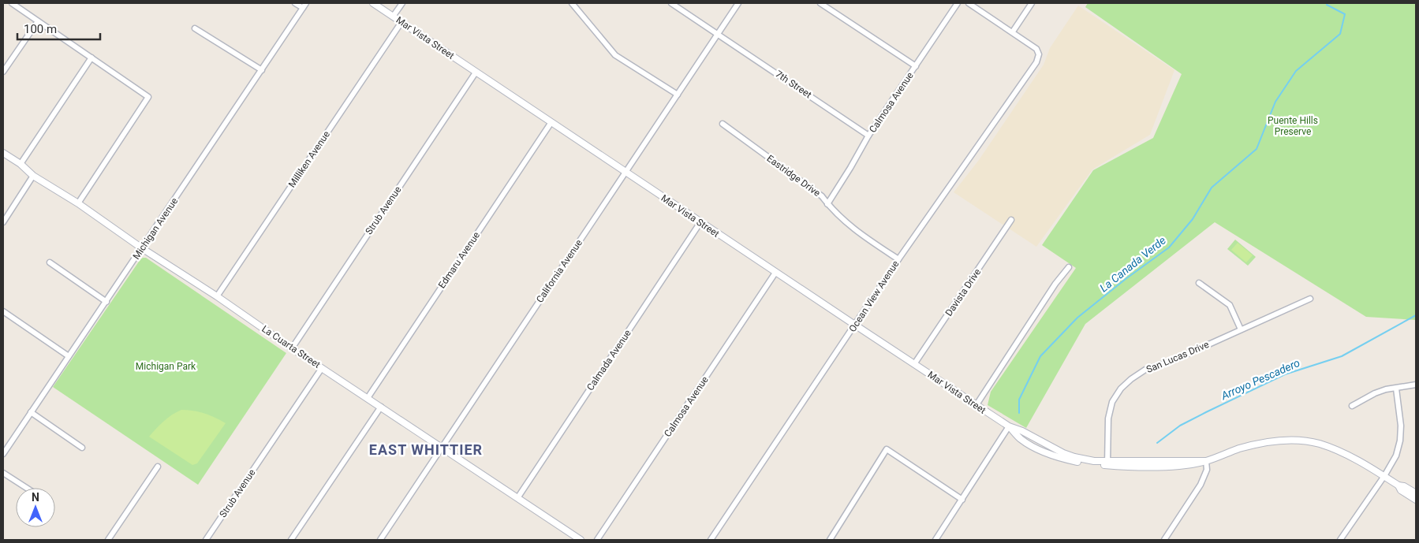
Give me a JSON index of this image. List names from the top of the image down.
{
  "streets": {
    "street": [
      "Mar Vista Street",
      "7th Street",
      "Calmosa Avenue",
      "Milliken Avenue",
      "Eastridge Drive",
      "Strub Avenue",
      "Michigan Avenue",
      "Edmaru Avenue",
      "California Avenue",
      "Davista Drive",
      "Ocean View Avenue",
      "La Cuarta Street",
      "San Lucas Drive",
      "Calmada Avenue"
    ]
  },
  "crossings": [
    ["Mar Vista Street", "Calmosa Avenue"],
    ["Mar Vista Street", "Milliken Avenue"],
    ["Mar Vista Street", "Strub Avenue"],
    ["Mar Vista Street", "Edmaru Avenue"],
    ["Mar Vista Street", "California Avenue"],
    ["Mar Vista Street", "Davista Drive"],
    ["Mar Vista Street", "Ocean View Avenue"],
    ["Mar Vista Street", "San Lucas Drive"],
    ["Mar Vista Street", "Calmada Avenue"],
    ["7th Street", "Calmosa Avenue"],
    ["7th Street", "California Avenue"],
    ["Calmosa Avenue", "Eastridge Drive"],
    ["Milliken Avenue", "La Cuarta Street"],
    ["Eastridge Drive", "Ocean View Avenue"],
    ["Strub Avenue", "La Cuarta Street"],
    ["Michigan Avenue", "La Cuarta Street"],
    ["Edmaru Avenue", "La Cuarta Street"],
    ["California Avenue", "La Cuarta Street"],
    ["La Cuarta Street", "Calmada Avenue"]
  ],
  "districts": ["EAST WHITTIER"],
  "water": ["La Canada Verde", "Arroyo Pescadero"],
  "parks": ["Puente Hills Preserve", "Michigan Park"],
  "scale_bar": "100 m",
  "north": "top"
}
